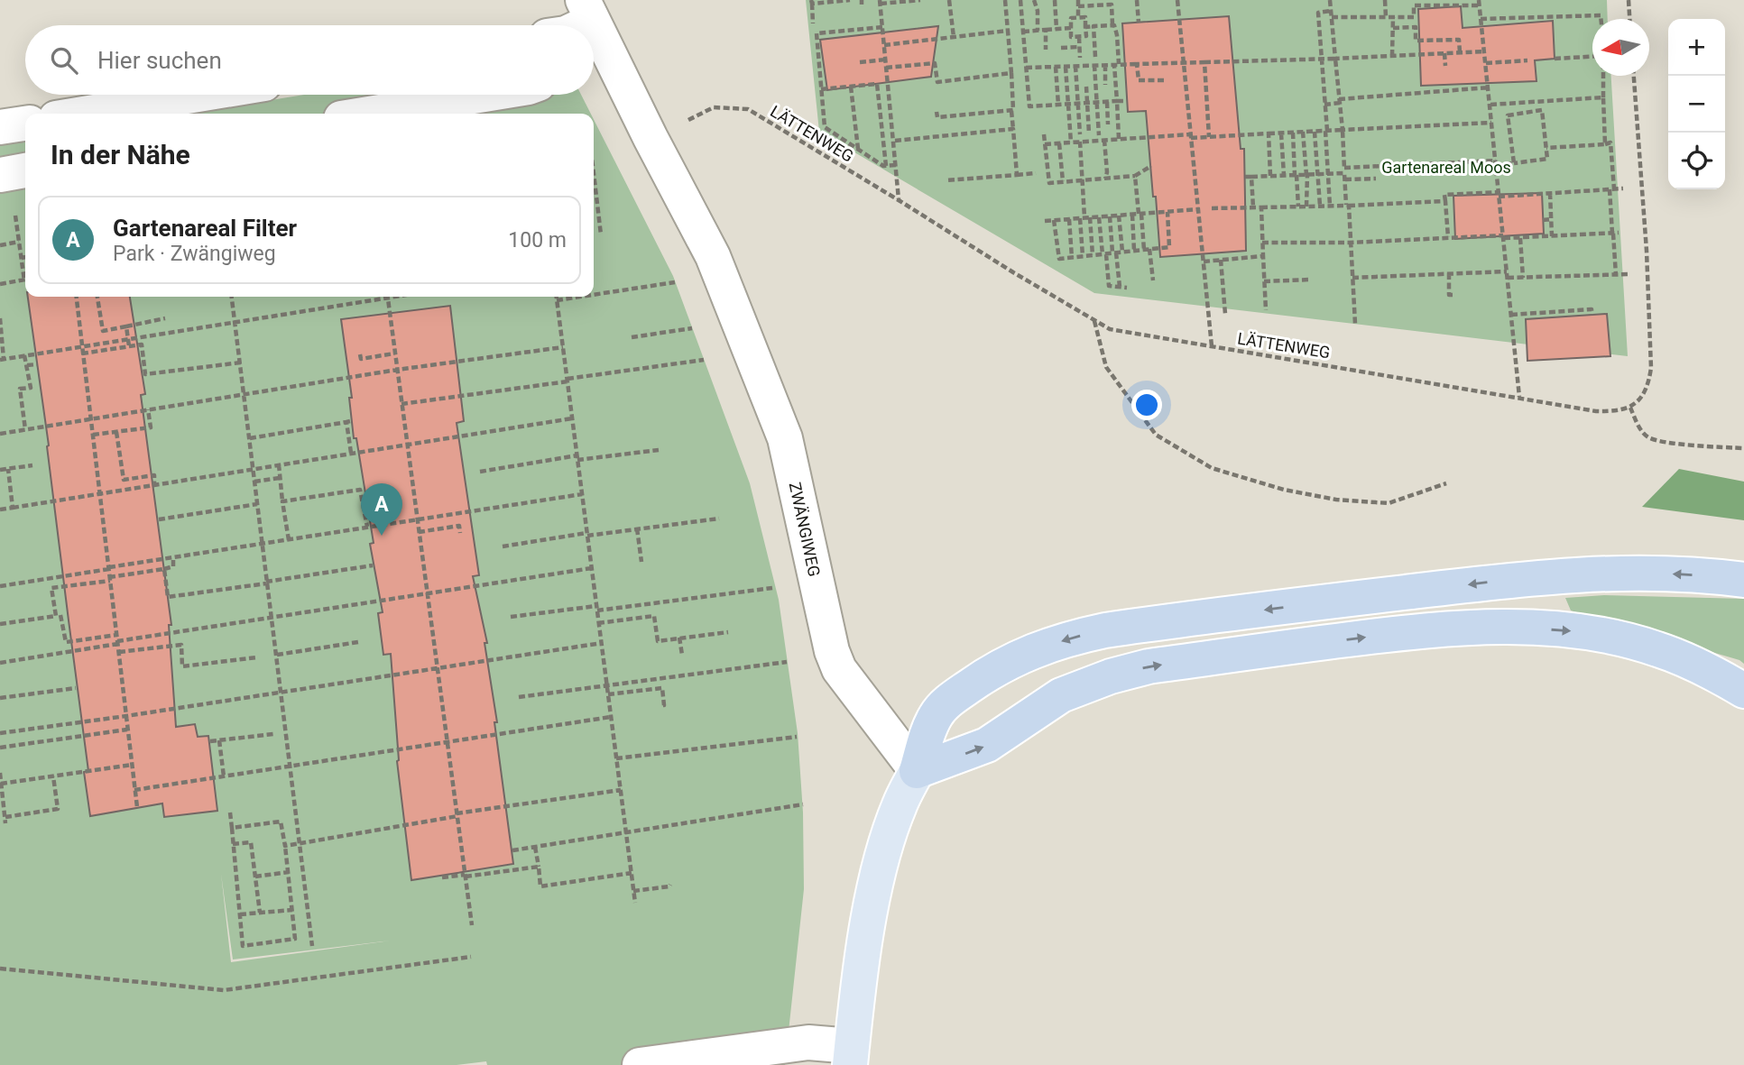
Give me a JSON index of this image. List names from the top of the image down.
{
  "streets": {
    "street": ["ZWÄNGIWEG"],
    "path": ["LÄTTENWEG"]
  },
  "crossings": [
    ["LÄTTENWEG", "ZWÄNGIWEG"]
  ],
  "parks": ["Gartenareal Moos"],
  "north": "left",
  "page": {
    "map_buttons": ["+", "−"],
    "search": "Hier suchen",
    "heading": "In der Nähe",
    "list": [
      {
        "mark": "A",
        "name": "Gartenareal Filter",
        "note": "Park · Zwängiweg",
        "value": "100 m"
      }
    ],
    "pins": "A"
  }
}
